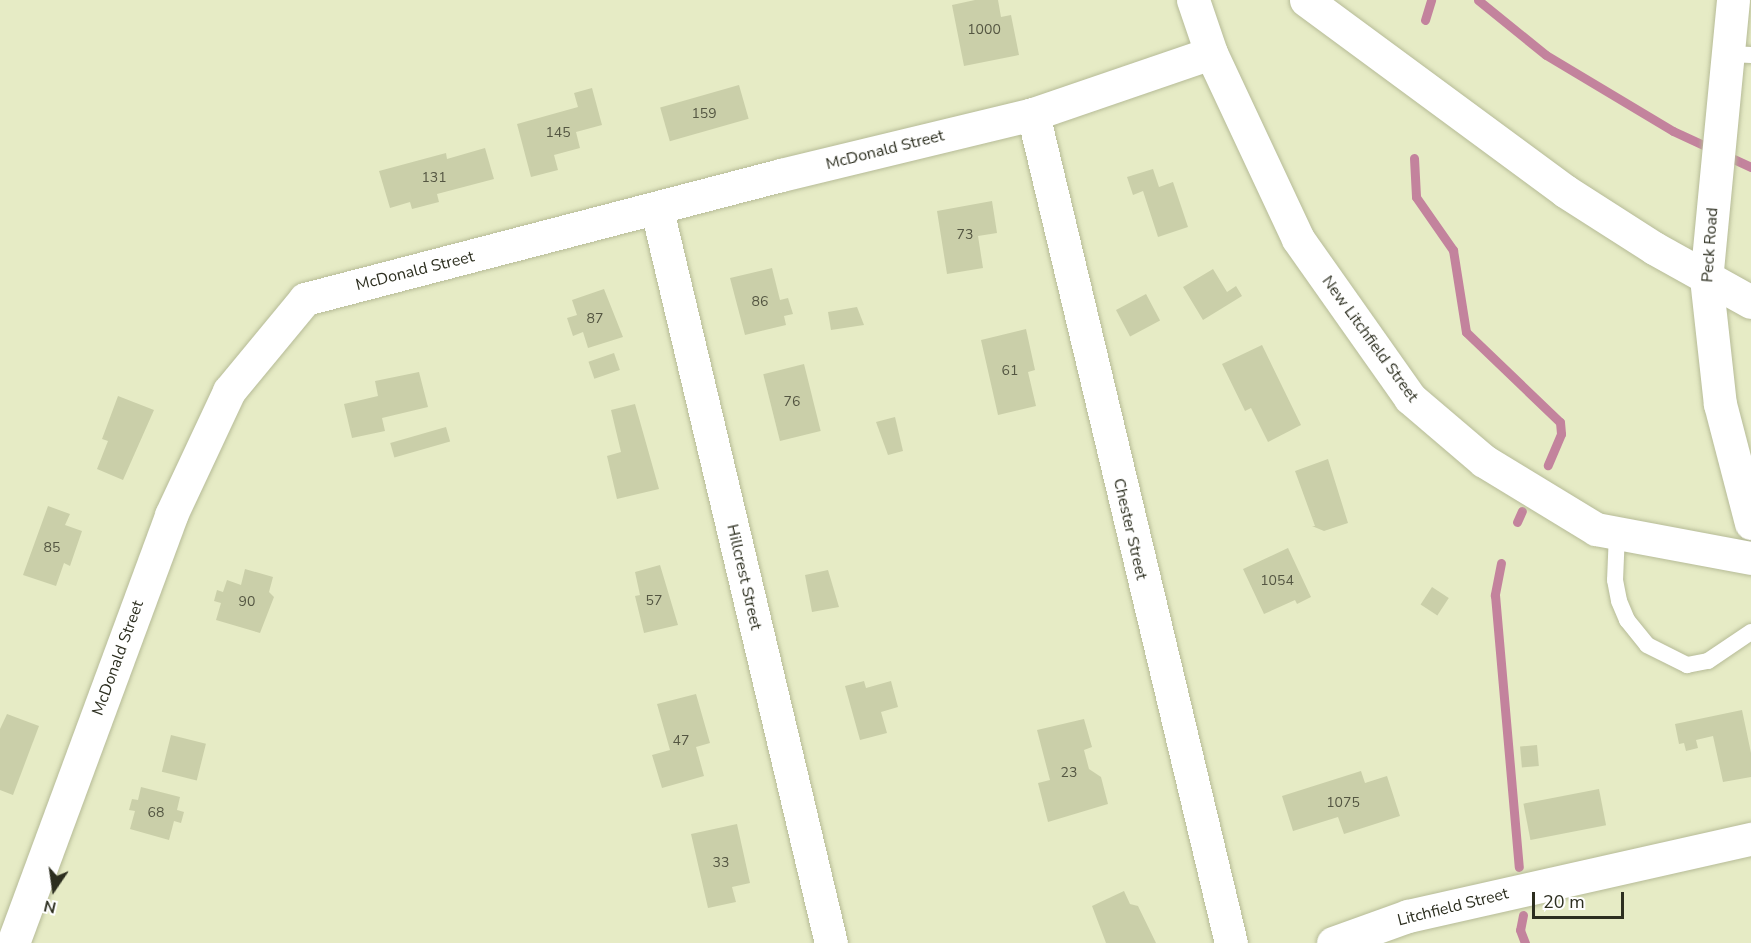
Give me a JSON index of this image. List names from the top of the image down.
{
  "streets": {
    "main road": [
      "McDonald Street",
      "Peck Road",
      "New Litchfield Street",
      "Chester Street",
      "Hillcrest Street",
      "Litchfield Street"
    ]
  },
  "crossings": [
    ["McDonald Street", "New Litchfield Street"],
    ["McDonald Street", "Chester Street"],
    ["McDonald Street", "Hillcrest Street"]
  ],
  "house_numbers": [
    "1000",
    "159",
    "145",
    "131",
    "73",
    "86",
    "87",
    "61",
    "76",
    "85",
    "1054",
    "57",
    "90",
    "47",
    "23",
    "1075",
    "68",
    "33"
  ],
  "scale_bar": "20 m",
  "north": "bottom"
}
